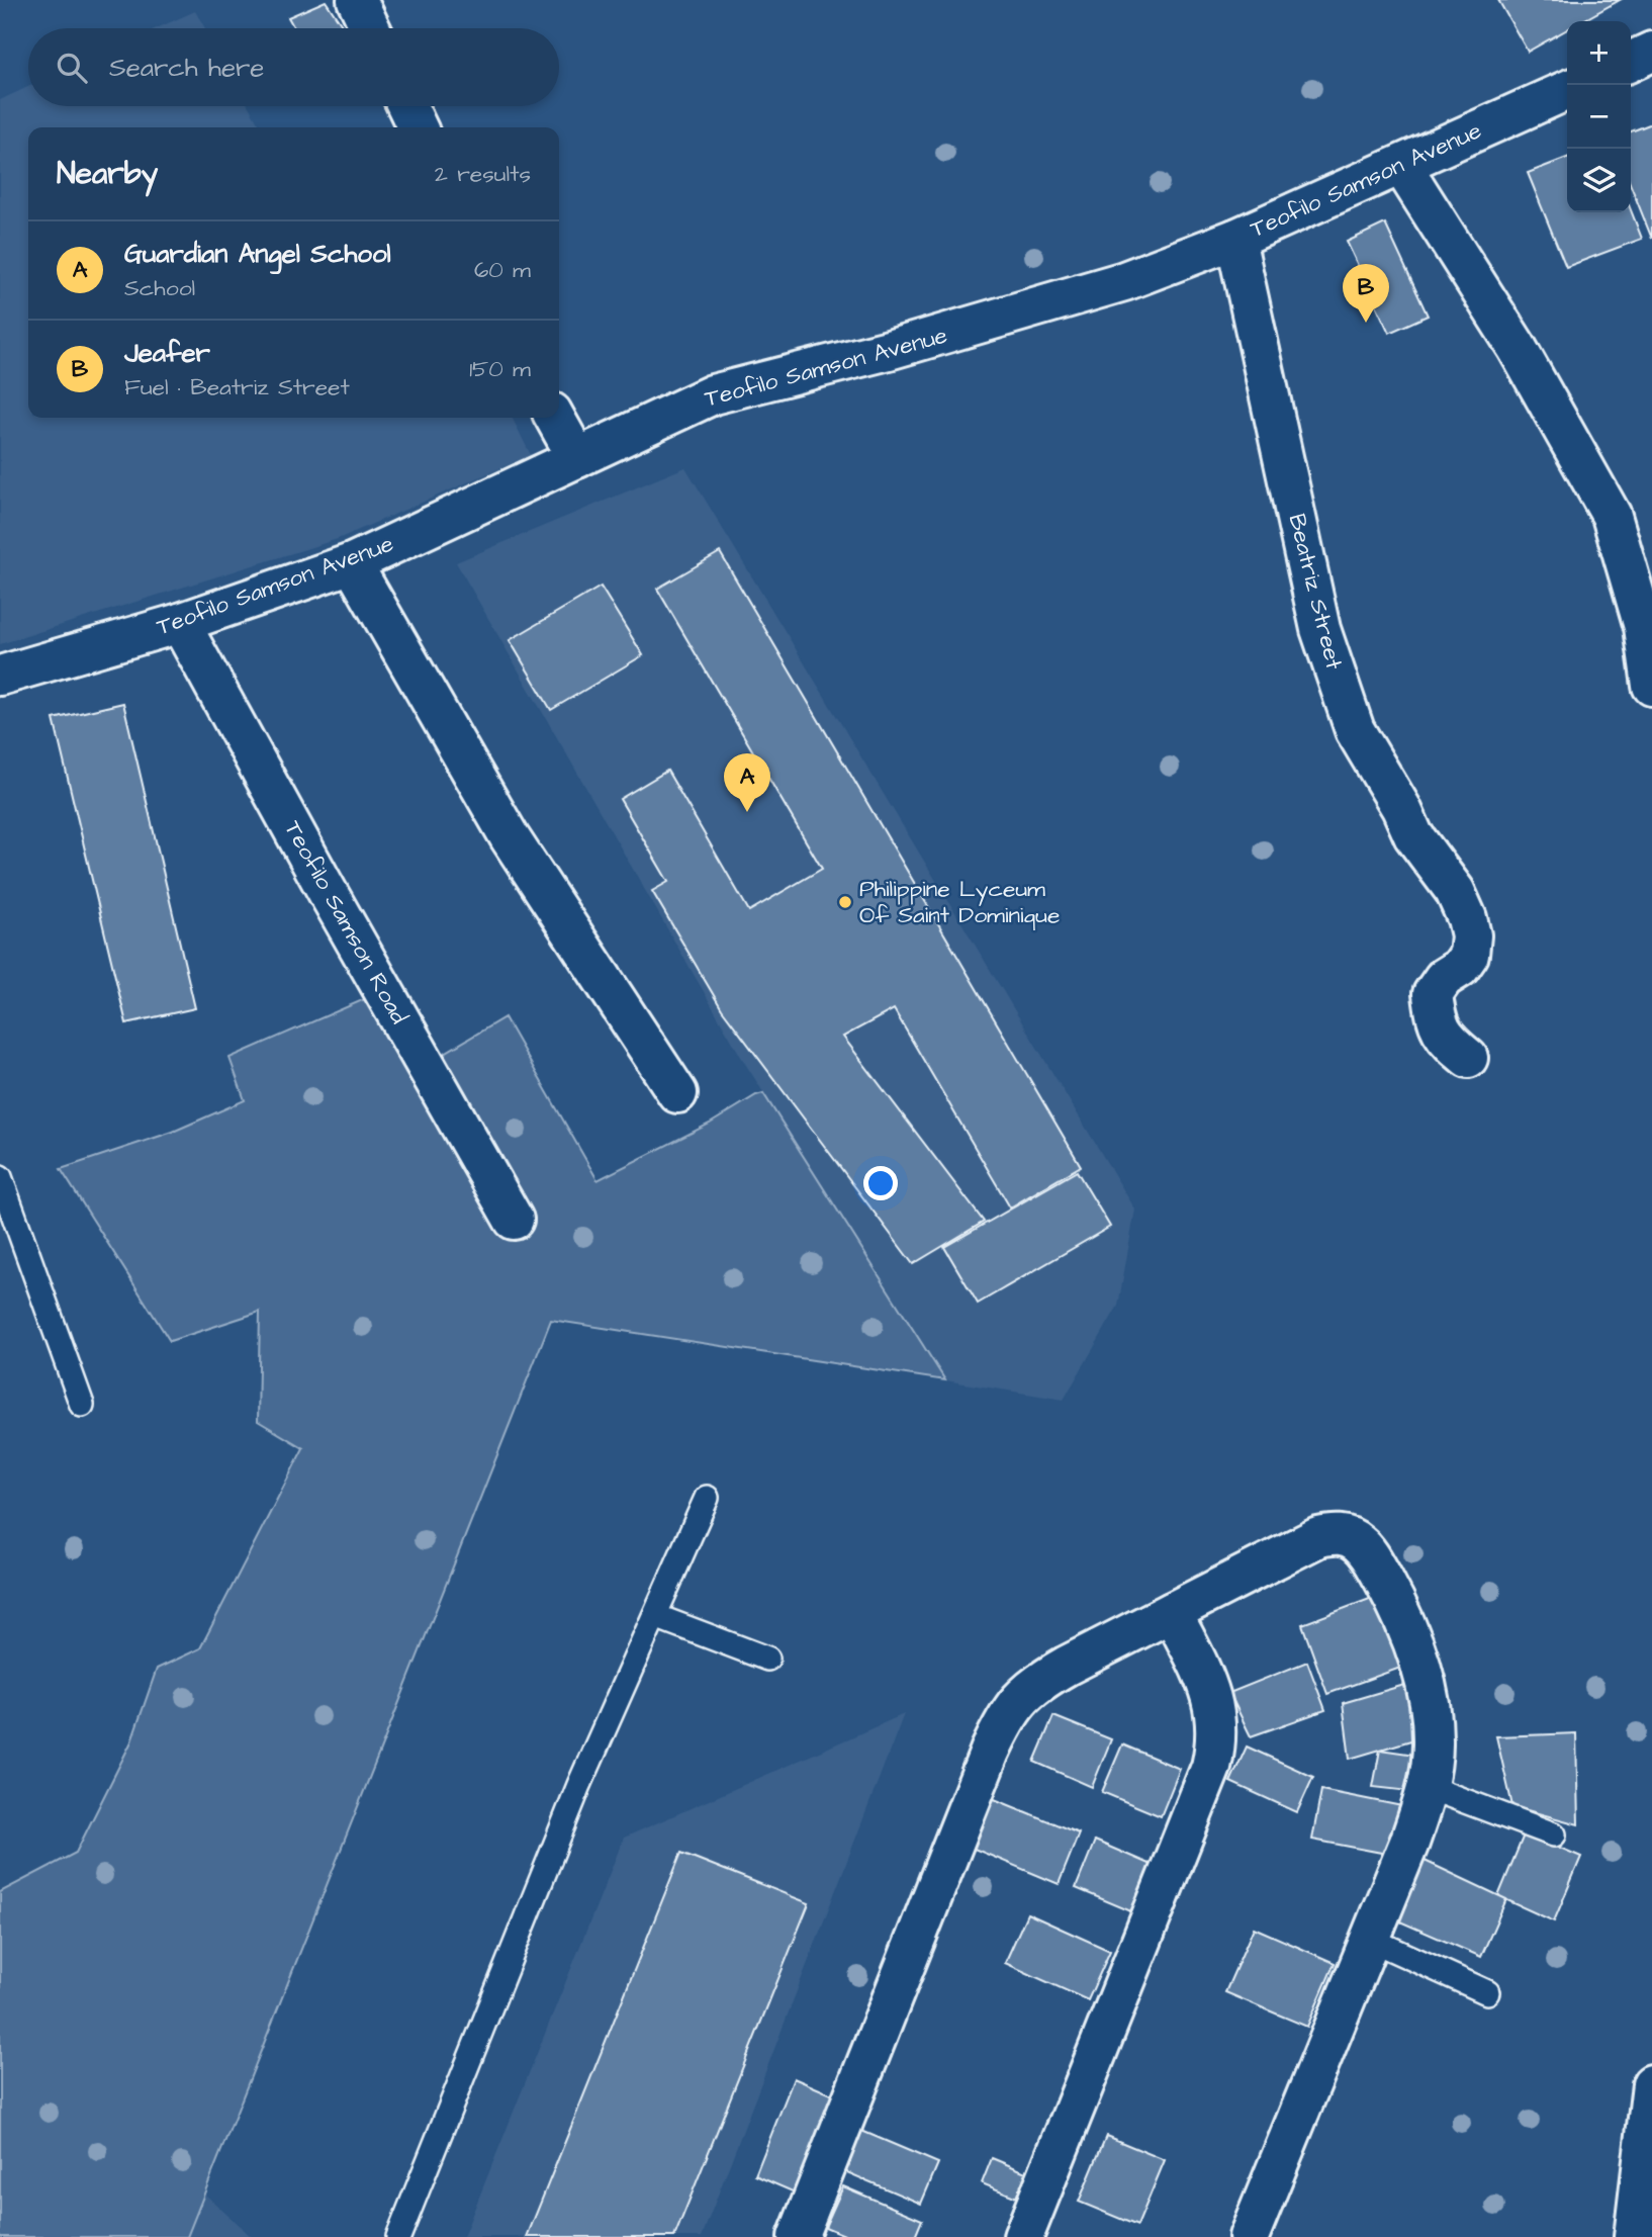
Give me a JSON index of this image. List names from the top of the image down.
{
  "streets": {
    "street": ["Teofilo Samson Avenue", "Beatriz Street", "Teofilo Samson Road"]
  },
  "crossings": [
    ["Teofilo Samson Avenue", "Beatriz Street"],
    ["Teofilo Samson Avenue", "Teofilo Samson Road"]
  ],
  "places": ["Philippine Lyceum Of Saint Dominique"],
  "page": {
    "map_buttons": ["+", "−"],
    "search": "Search here",
    "heading": ["Nearby", "2 results"],
    "list": [
      {
        "mark": "A",
        "name": "Guardian Angel School",
        "note": "School",
        "value": "60 m"
      },
      {
        "mark": "B",
        "name": "Jeafer",
        "note": "Fuel · Beatriz Street",
        "value": "150 m"
      }
    ],
    "pins": ["B", "A"]
  }
}
